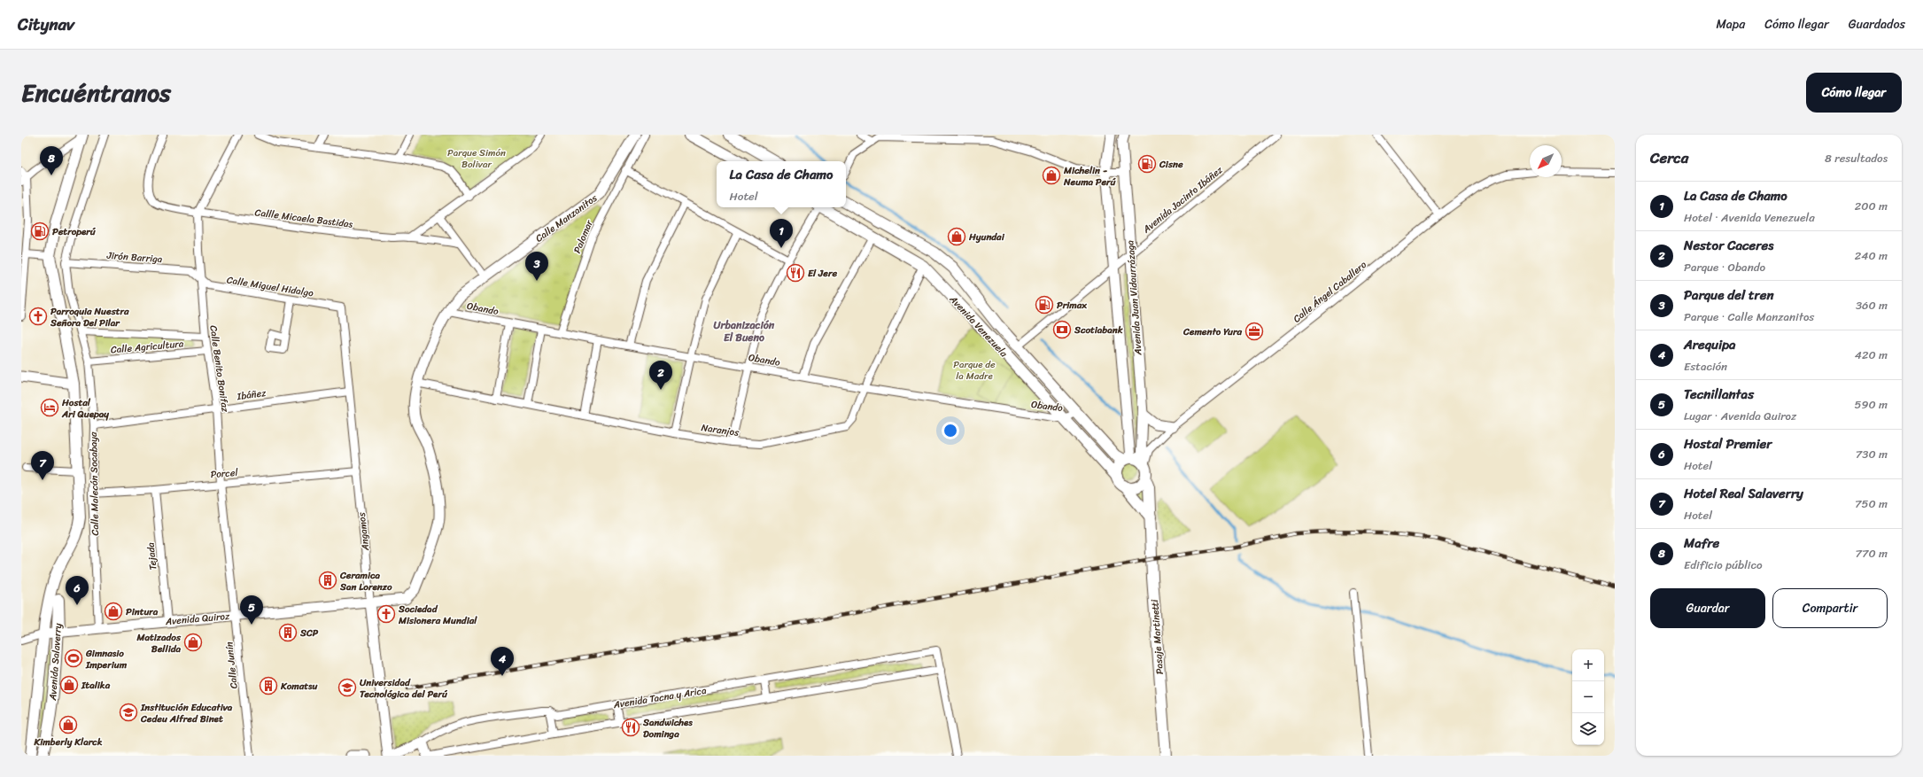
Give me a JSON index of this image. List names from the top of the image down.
{
  "streets": {
    "main road": ["Avenida Venezuela", "Pasaje Martinetti", "Avenida Salaverry"],
    "street": [
      "Avenida Jacinto Ibáñez",
      "Callle Micaela Bastidas",
      "Calle Manzanitos",
      "Palomar",
      "Jirón Barriga",
      "Calle Miguel Hidalgo",
      "Calle Ángel Caballero",
      "Avenida Juan Vidaurrázaga",
      "Obando",
      "Calle Agricultura",
      "Calle Benito Bonifaz",
      "Ibáñez",
      "Naranjos",
      "Porcel",
      "Calle Malecón Socabaya",
      "Angamos",
      "Tejada",
      "Avenida Quiroz",
      "Calle Junín",
      "Avenida Tacna y Arica"
    ]
  },
  "crossings": [
    ["Avenida Jacinto Ibáñez", "Avenida Juan Vidaurrázaga"],
    ["Avenida Jacinto Ibáñez", "Avenida Venezuela"],
    ["Callle Micaela Bastidas", "Calle Benito Bonifaz"],
    ["Calle Manzanitos", "Obando"],
    ["Calle Manzanitos", "Naranjos"],
    ["Calle Manzanitos", "Angamos"],
    ["Calle Manzanitos", "Avenida Quiroz"],
    ["Palomar", "Obando"],
    ["Jirón Barriga", "Calle Miguel Hidalgo"],
    ["Jirón Barriga", "Calle Benito Bonifaz"],
    ["Jirón Barriga", "Calle Malecón Socabaya"],
    ["Calle Miguel Hidalgo", "Calle Benito Bonifaz"],
    ["Calle Miguel Hidalgo", "Angamos"],
    ["Calle Ángel Caballero", "Avenida Juan Vidaurrázaga"],
    ["Calle Ángel Caballero", "Avenida Venezuela"],
    ["Calle Ángel Caballero", "Pasaje Martinetti"],
    ["Avenida Juan Vidaurrázaga", "Avenida Venezuela"],
    ["Avenida Juan Vidaurrázaga", "Pasaje Martinetti"],
    ["Obando", "Avenida Venezuela"],
    ["Obando", "Naranjos"],
    ["Avenida Venezuela", "Naranjos"],
    ["Avenida Venezuela", "Pasaje Martinetti"],
    ["Calle Agricultura", "Calle Benito Bonifaz"],
    ["Calle Agricultura", "Calle Malecón Socabaya"],
    ["Calle Benito Bonifaz", "Ibáñez"],
    ["Calle Benito Bonifaz", "Porcel"],
    ["Calle Benito Bonifaz", "Avenida Quiroz"],
    ["Calle Benito Bonifaz", "Calle Junín"],
    ["Ibáñez", "Calle Malecón Socabaya"],
    ["Ibáñez", "Angamos"],
    ["Porcel", "Calle Malecón Socabaya"],
    ["Porcel", "Angamos"],
    ["Porcel", "Tejada"],
    ["Calle Malecón Socabaya", "Avenida Quiroz"],
    ["Angamos", "Avenida Quiroz"],
    ["Tejada", "Avenida Quiroz"],
    ["Avenida Quiroz", "Avenida Salaverry"],
    ["Avenida Quiroz", "Calle Junín"]
  ],
  "districts": ["Urbanización El Bueno"],
  "parks": ["Parque Simón Bolivar", "Parque de la Madre"],
  "places": {
    "fuel station": ["Cisne", "Petroperú", "Primax"],
    "shop": [
      "Michelin - Neuma Perú",
      "Hyundai",
      "Pintura",
      "Matizados Bellida",
      "Italika",
      "Kimberly Klarck"
    ],
    "restaurant": ["El Jere", "Sandwiches Dominga"],
    "church": ["Parroquia Nuestra Señora Del Pilar", "Sociedad Misionera Mundial"],
    "bank": ["Scotiabank"],
    "office": ["Cemento Yura"],
    "hotel": ["Hostal Ari Quepay"],
    "building": ["Ceramica San Lorenzo", "SCP", "Komatsu"],
    "sports": ["Gimnasio Imperium"],
    "school or university": ["Universidad Tecnológica del Perú", "Institución Educativa Cedeu Alfred Binet"]
  },
  "north": "bottom left",
  "page": {
    "header": "Citynav",
    "nav": ["Mapa", "Cómo llegar", "Guardados"],
    "title": "Encuéntranos",
    "buttons": [
      "Cómo llegar",
      ["Guardar", "Compartir"]
    ],
    "heading": ["Cerca", "8 resultados"],
    "pins": [
      "8",
      "1",
      "3",
      "2",
      "7",
      "6",
      "5",
      "4"
    ],
    "popup": ["La Casa de Chamo", "Hotel"],
    "list": [
      {
        "mark": "1",
        "name": "La Casa de Chamo",
        "note": "Hotel · Avenida Venezuela",
        "value": "200 m"
      },
      {
        "mark": "2",
        "name": "Nestor Caceres",
        "note": "Parque · Obando",
        "value": "240 m"
      },
      {
        "mark": "3",
        "name": "Parque del tren",
        "note": "Parque · Calle Manzanitos",
        "value": "360 m"
      },
      {
        "mark": "4",
        "name": "Arequipa",
        "note": "Estación",
        "value": "420 m"
      },
      {
        "mark": "5",
        "name": "Tecnillantas",
        "note": "Lugar · Avenida Quiroz",
        "value": "590 m"
      },
      {
        "mark": "6",
        "name": "Hostal Premier",
        "note": "Hotel",
        "value": "730 m"
      },
      {
        "mark": "7",
        "name": "Hotel Real Salaverry",
        "note": "Hotel",
        "value": "750 m"
      },
      {
        "mark": "8",
        "name": "Mafre",
        "note": "Edificio público",
        "value": "770 m"
      }
    ],
    "map_buttons": ["+", "−"]
  }
}
